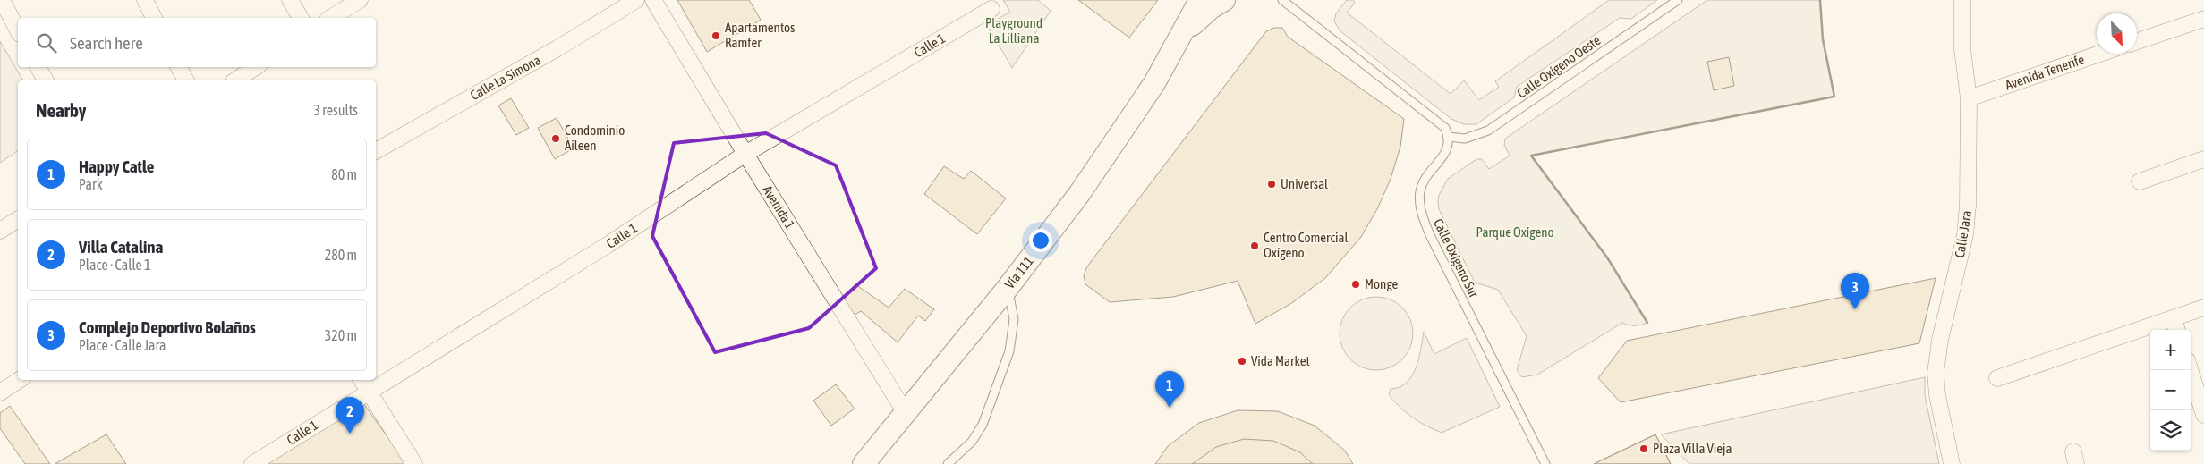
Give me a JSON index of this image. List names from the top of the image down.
{
  "streets": {
    "main road": ["Vía 111"],
    "street": [
      "Calle 1",
      "Avenida Tenerife",
      "Calle La Simona",
      "Avenida 1",
      "Calle Jara"
    ],
    "lane": ["Calle Oxígeno Oeste", "Calle Oxígeno Sur"]
  },
  "crossings": [
    ["Calle 1", "Avenida 1"],
    ["Calle Oxígeno Oeste", "Calle Oxígeno Sur"],
    ["Avenida Tenerife", "Calle Jara"],
    ["Avenida 1", "Vía 111"]
  ],
  "parks": ["Playground La Lilliana", "Parque Oxígeno"],
  "places": [
    "Apartamentos Ramfer",
    "Condominio Aileen",
    "Universal",
    "Centro Comercial Oxígeno",
    "Monge",
    "Vida Market",
    "Plaza Villa Vieja"
  ],
  "north": "bottom right",
  "page": {
    "search": "Search here",
    "heading": ["Nearby", "3 results"],
    "list": [
      {
        "mark": "1",
        "name": "Happy Catle",
        "note": "Park",
        "value": "80 m"
      },
      {
        "mark": "2",
        "name": "Villa Catalina",
        "note": "Place · Calle 1",
        "value": "280 m"
      },
      {
        "mark": "3",
        "name": "Complejo Deportivo Bolaños",
        "note": "Place · Calle Jara",
        "value": "320 m"
      }
    ],
    "pins": ["3", "1", "2"],
    "map_buttons": ["+", "−"]
  }
}
